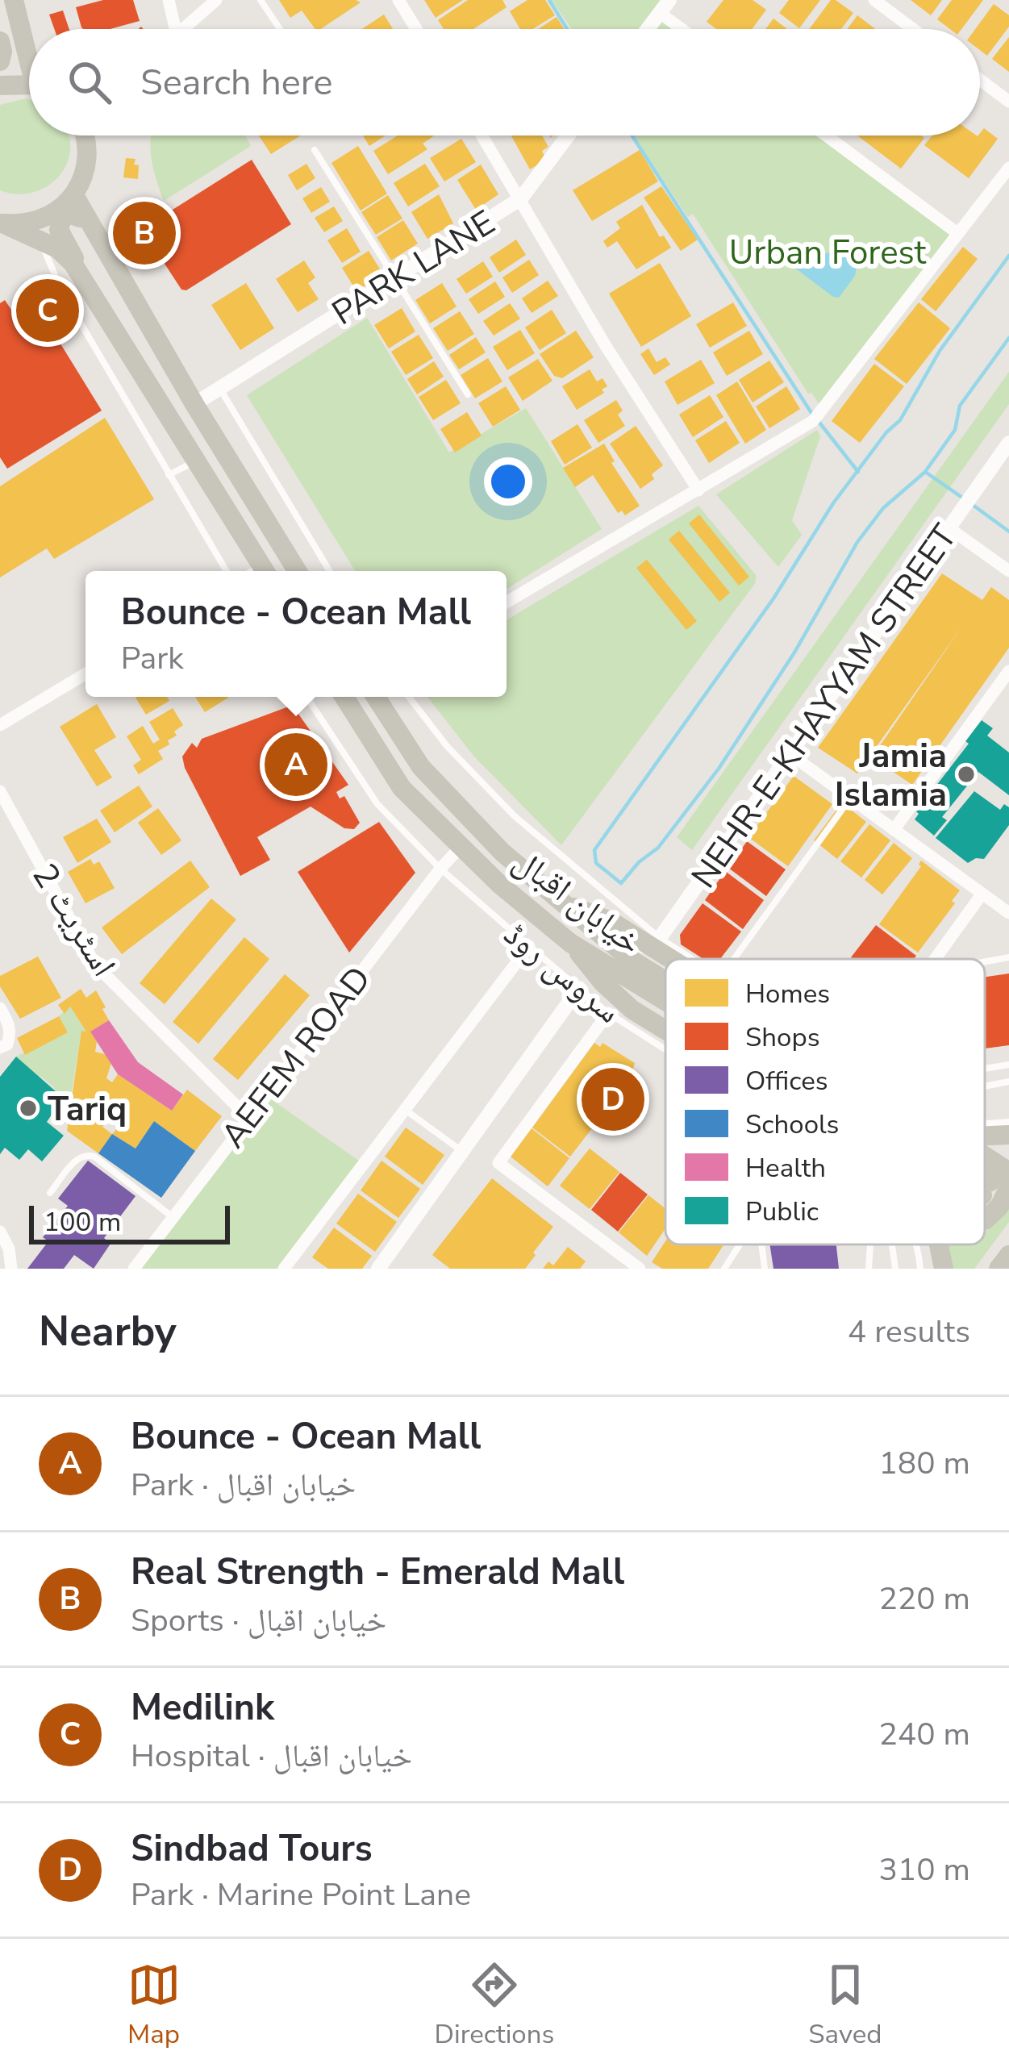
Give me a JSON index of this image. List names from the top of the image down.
{
  "streets": {
    "main road": ["خیابان اقبال"],
    "street": [
      "PARK LANE",
      "NEHR-E-KHAYYAM STREET",
      "اسٹریٹ 2",
      "AEFEM ROAD"
    ],
    "lane": ["سروس روڈ"]
  },
  "crossings": [
    ["NEHR-E-KHAYYAM STREET", "خیابان اقبال"],
    ["خیابان اقبال", "AEFEM ROAD"],
    ["اسٹریٹ 2", "AEFEM ROAD"],
    ["سروس روڈ", "AEFEM ROAD"]
  ],
  "parks": ["Urban Forest"],
  "places": ["Jamia Islamia", "Tariq"],
  "legend": [
    "Homes",
    "Shops",
    "Offices",
    "Schools",
    "Health",
    "Public"
  ],
  "scale_bar": "100 m",
  "page": {
    "search": "Search here",
    "pins": [
      "B",
      "C",
      "A",
      "D"
    ],
    "popup": ["Bounce - Ocean Mall", "Park"],
    "scale": "100 m",
    "heading": ["Nearby", "4 results"],
    "list": [
      {
        "mark": "A",
        "name": "Bounce - Ocean Mall",
        "note": "Park · خیابان اقبال",
        "value": "180 m"
      },
      {
        "mark": "B",
        "name": "Real Strength - Emerald Mall",
        "note": "Sports · خیابان اقبال",
        "value": "220 m"
      },
      {
        "mark": "C",
        "name": "Medilink",
        "note": "Hospital · خیابان اقبال",
        "value": "240 m"
      },
      {
        "mark": "D",
        "name": "Sindbad Tours",
        "note": "Park · Marine Point Lane",
        "value": "310 m"
      }
    ],
    "nav": ["Map", "Directions", "Saved"]
  }
}
